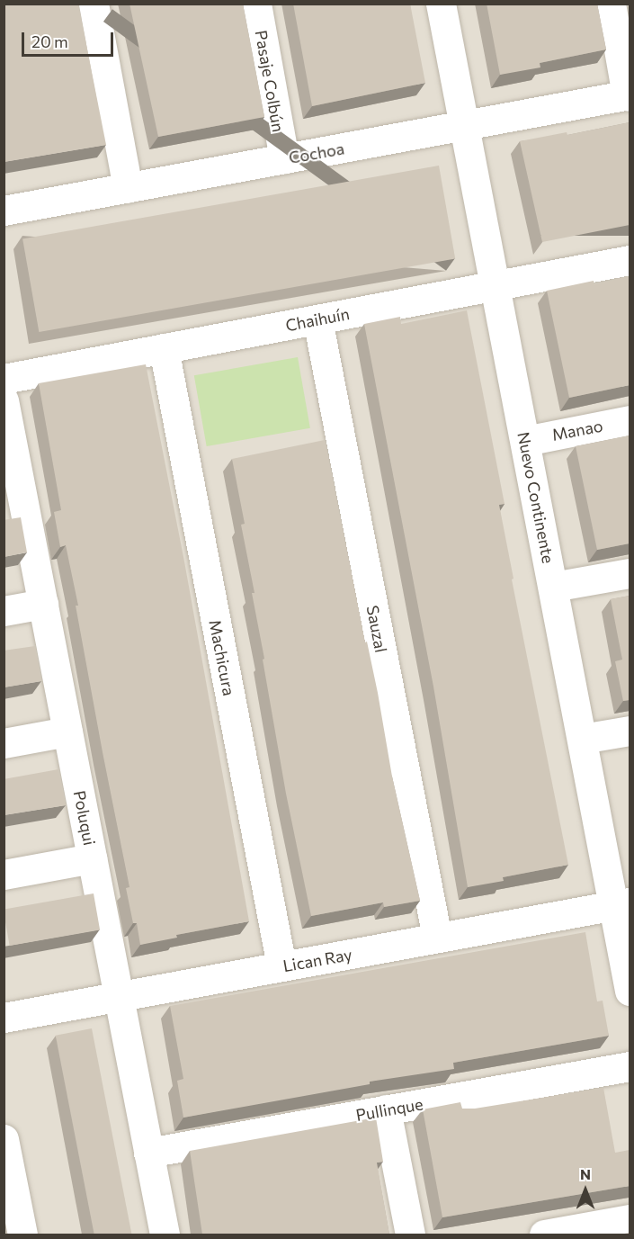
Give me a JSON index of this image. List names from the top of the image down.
{
  "streets": {
    "street": [
      "Pasaje Colbún",
      "Cochoa",
      "Chaihuín",
      "Manao",
      "Nuevo Continente",
      "Sauzal",
      "Machicura",
      "Poluqui",
      "Lican Ray",
      "Pullinque"
    ]
  },
  "crossings": [
    ["Pasaje Colbún", "Cochoa"],
    ["Cochoa", "Nuevo Continente"],
    ["Chaihuín", "Nuevo Continente"],
    ["Chaihuín", "Sauzal"],
    ["Chaihuín", "Machicura"],
    ["Manao", "Nuevo Continente"],
    ["Nuevo Continente", "Lican Ray"],
    ["Sauzal", "Lican Ray"],
    ["Machicura", "Lican Ray"],
    ["Poluqui", "Lican Ray"],
    ["Poluqui", "Pullinque"]
  ],
  "scale_bar": "20 m",
  "north": "top"
}
